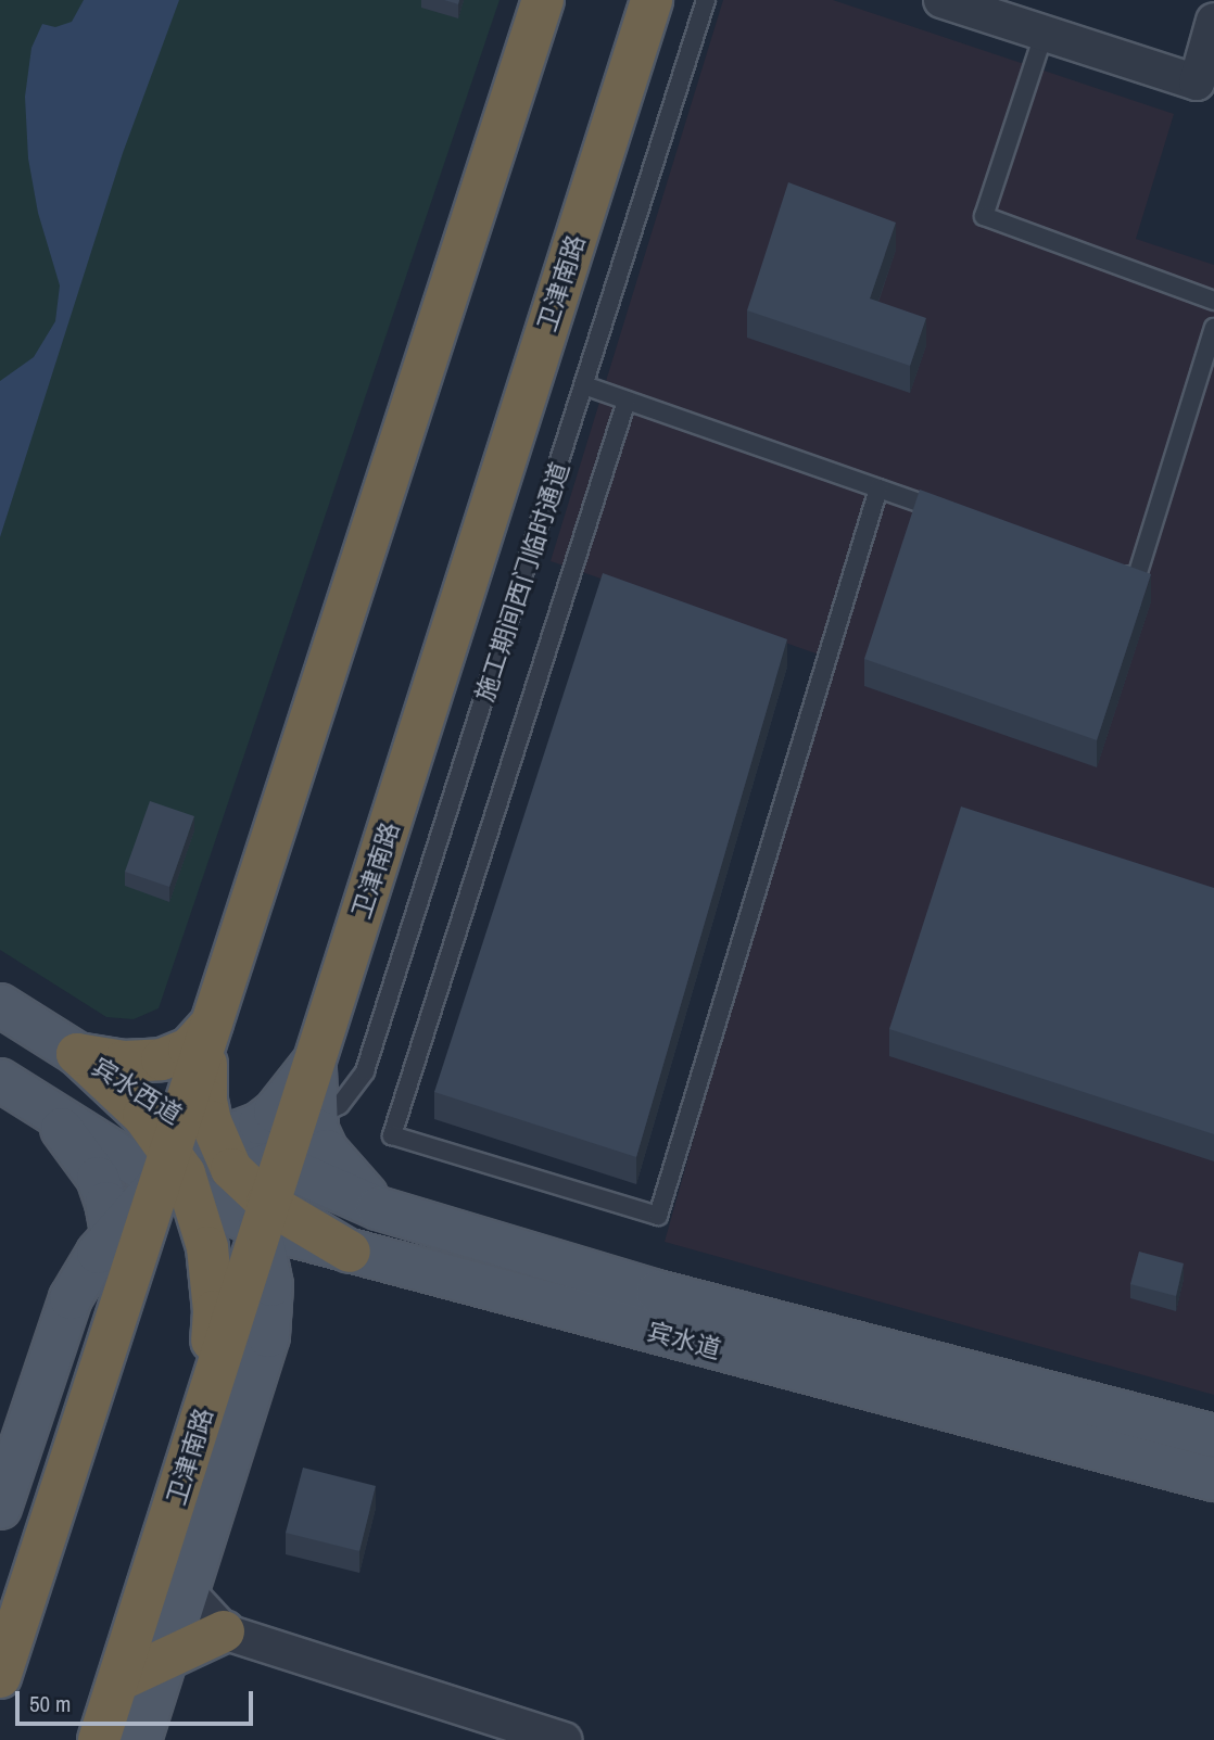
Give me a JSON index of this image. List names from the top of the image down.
{
  "streets": {
    "highway": ["卫津南路"],
    "main road": ["宾水西道", "宾水道"],
    "lane": ["施工期间西门临时通道"]
  },
  "crossings": [
    ["卫津南路", "施工期间西门临时通道"],
    ["卫津南路", "宾水道"],
    ["施工期间西门临时通道", "宾水道"],
    ["宾水西道", "宾水道"]
  ],
  "scale_bar": "50 m"
}
